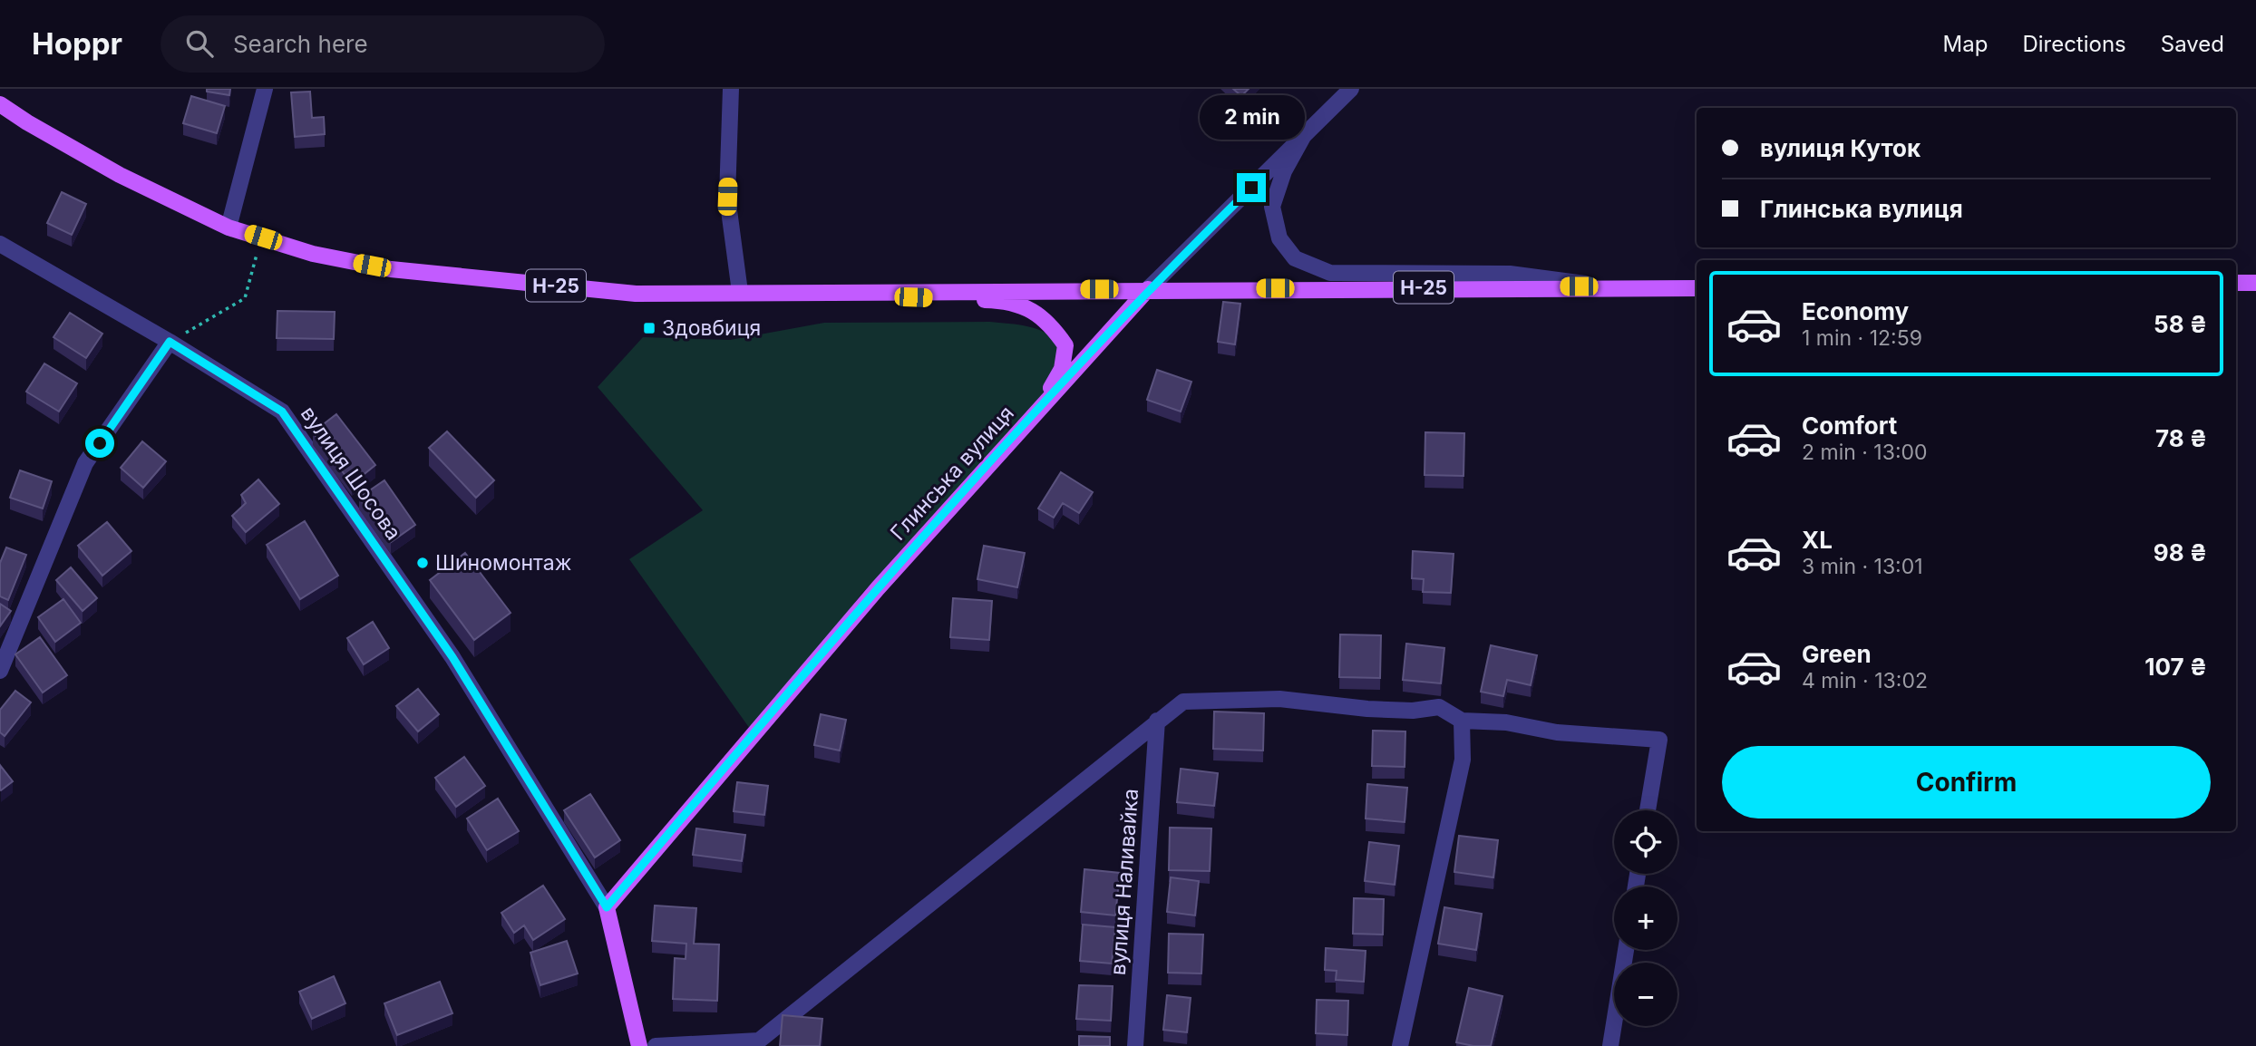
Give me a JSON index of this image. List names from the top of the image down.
{
  "streets": {
    "main road": ["Н-25", "вулиця Шосова", "Глинська вулиця"],
    "street": ["вулиця Наливайка"]
  },
  "crossings": [
    ["Н-25", "Глинська вулиця"],
    ["вулиця Шосова", "Глинська вулиця"]
  ],
  "places": {
    "transit": ["Здовбиця"],
    "other": ["Шиномонтаж"]
  },
  "page": {
    "header": "Hoppr",
    "search": "Search here",
    "nav": ["Map", "Directions", "Saved"],
    "bubble": "2 min",
    "banner": ["вулиця Куток", "Глинська вулиця"],
    "list": [
      {
        "name": "Economy",
        "note": "1 min · 12:59",
        "value": "58 ₴"
      },
      {
        "name": "Comfort",
        "note": "2 min · 13:00",
        "value": "78 ₴"
      },
      {
        "name": "XL",
        "note": "3 min · 13:01",
        "value": "98 ₴"
      },
      {
        "name": "Green",
        "note": "4 min · 13:02",
        "value": "107 ₴"
      }
    ],
    "buttons": "Confirm",
    "map_buttons": ["+", "−"]
  }
}
